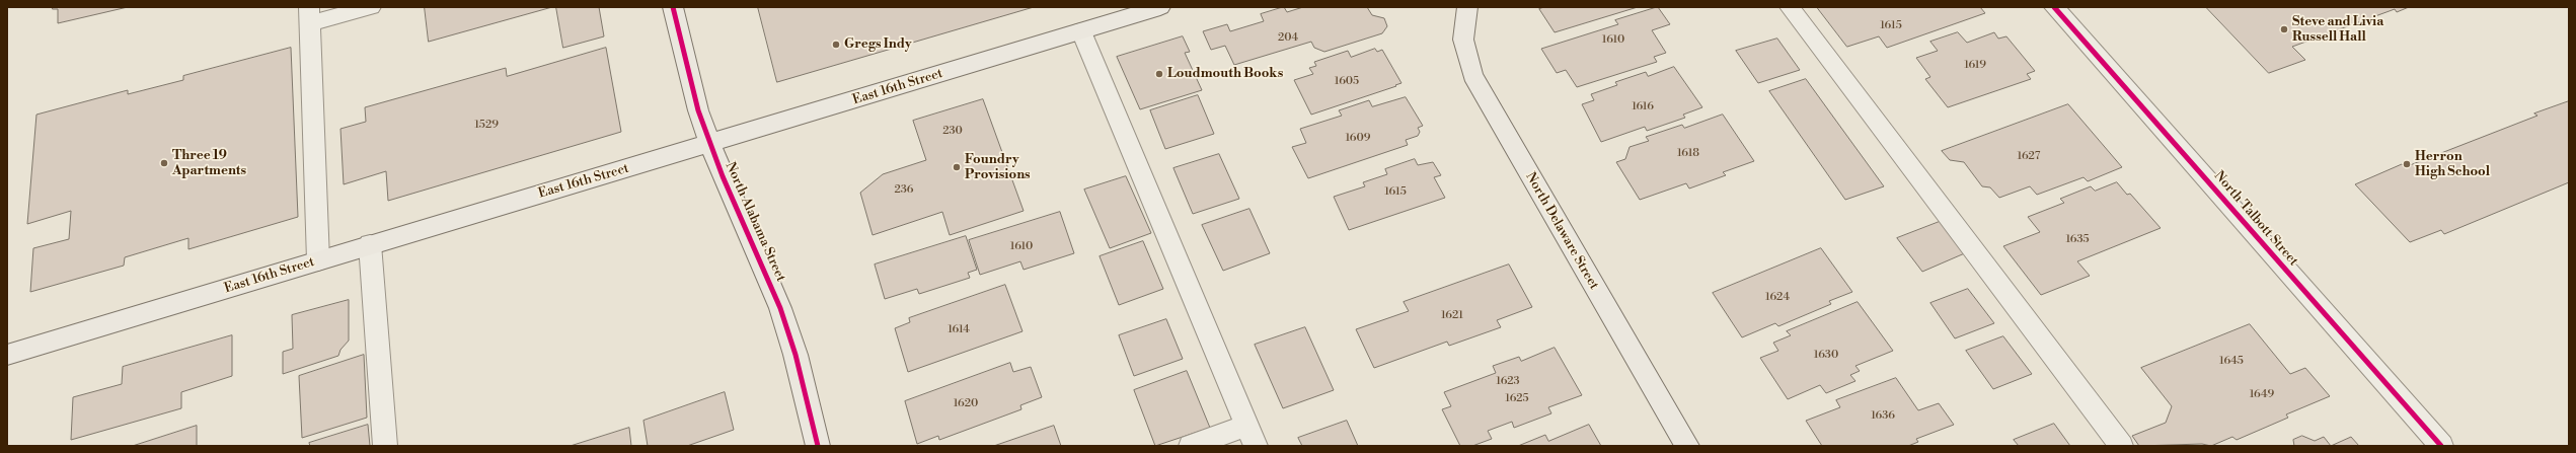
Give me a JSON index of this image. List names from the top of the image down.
{
  "streets": {
    "main road": ["East 16th Street", "North Alabama Street", "North Delaware Street"],
    "street": ["North Talbott Street"]
  },
  "crossings": [
    ["East 16th Street", "North Alabama Street"]
  ],
  "places": [
    "Steve and Livia Russell Hall",
    "Gregs Indy",
    "Loudmouth Books",
    "Three 19 Apartments",
    "Herron High School",
    "Foundry Provisions"
  ],
  "house_numbers": [
    "1615",
    "204",
    "1610",
    "1619",
    "1605",
    "1616",
    "1529",
    "230",
    "1609",
    "1618",
    "1627",
    "236",
    "1615",
    "1635",
    "1610",
    "1624",
    "1621",
    "1614",
    "1630",
    "1645",
    "1623",
    "1649",
    "1625",
    "1620",
    "1636"
  ]
}
